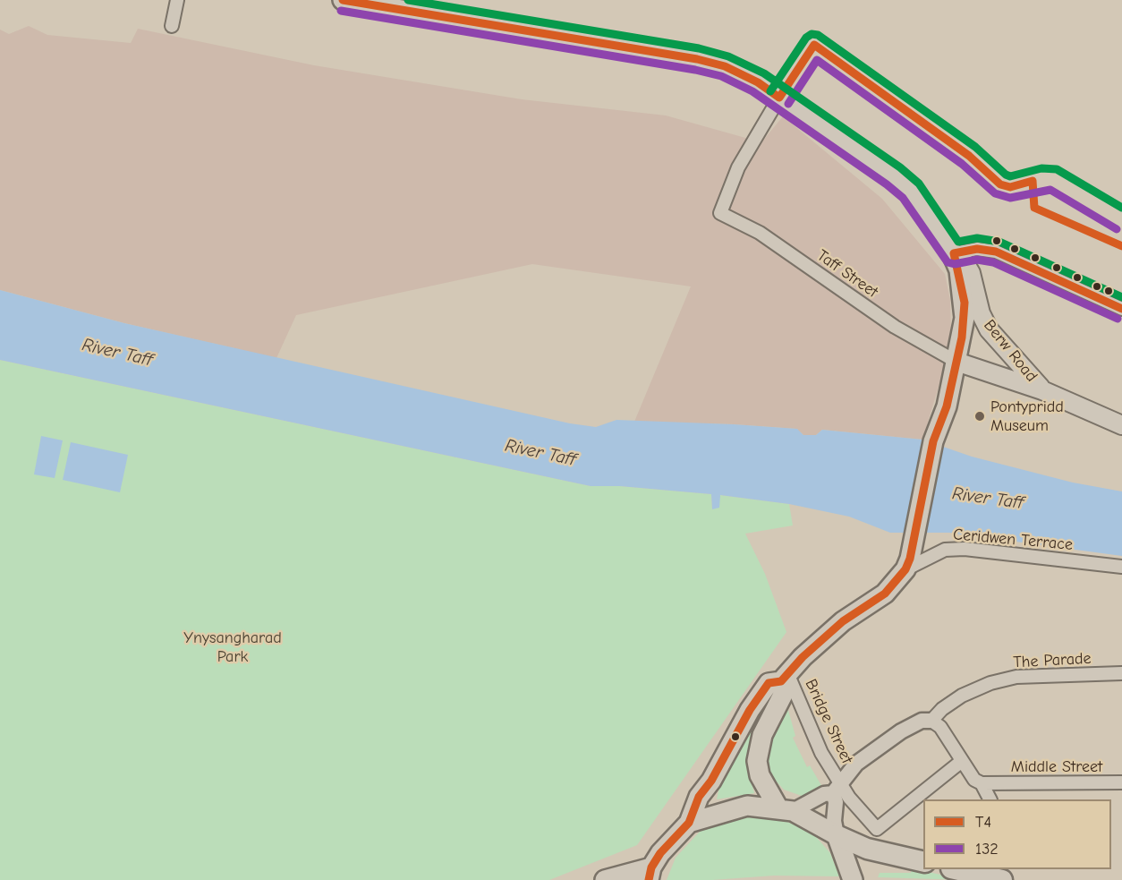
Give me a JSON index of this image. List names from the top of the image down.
{
  "streets": {
    "main road": ["Berw Road"],
    "street": [
      "Taff Street",
      "Ceridwen Terrace",
      "The Parade",
      "Bridge Street",
      "Middle Street"
    ]
  },
  "crossings": [
    ["Taff Street", "Berw Road"]
  ],
  "water": ["River Taff"],
  "parks": ["Ynysangharad Park"],
  "places": ["Pontypridd Museum"],
  "lines": ["transit line T4", "transit line 132"],
  "legend": ["T4", "132"]
}
